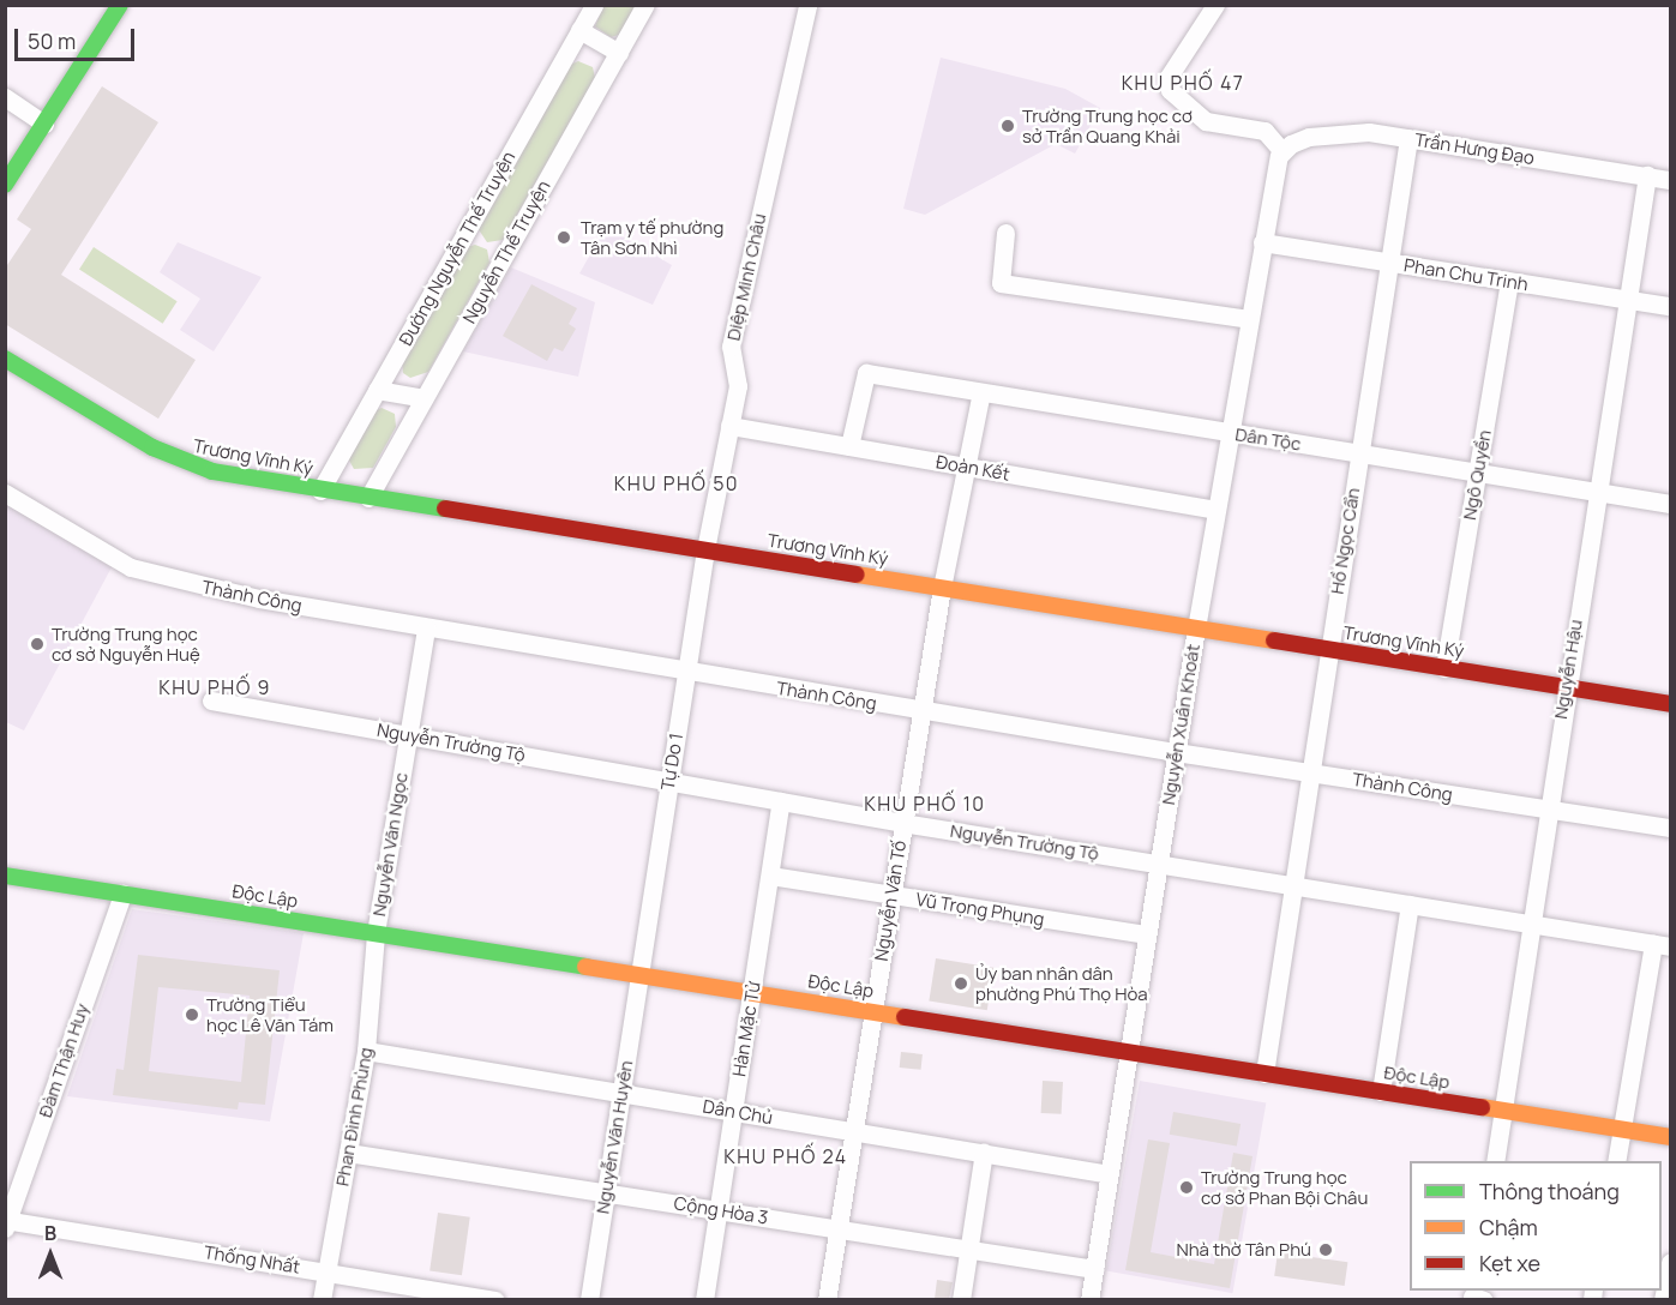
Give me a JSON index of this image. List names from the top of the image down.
{
  "streets": {
    "street": [
      "Trần Hưng Đạo",
      "Đường Nguyễn Thế Truyện",
      "Nguyễn Thế Truyện",
      "Phan Chu Trinh",
      "Diệp Minh Châu",
      "Dân Tộc",
      "Trương Vĩnh Ký",
      "Đoàn Kết",
      "Ngô Quyền",
      "Hồ Ngọc Cẩn",
      "Thành Công",
      "Nguyễn Hậu",
      "Nguyễn Xuân Khoát",
      "Nguyễn Trường Tộ",
      "Tự Do 1",
      "Nguyễn Văn Ngọc",
      "Độc Lập",
      "Nguyễn Văn Tố",
      "Vũ Trọng Phụng",
      "Hàn Mặc Tử",
      "Đàm Thận Huy",
      "Dân Chủ",
      "Phan Đình Phùng",
      "Nguyễn Văn Huyên",
      "Cộng Hòa 3",
      "Thống Nhất"
    ]
  },
  "crossings": [
    ["Trần Hưng Đạo", "Hồ Ngọc Cẩn"],
    ["Trần Hưng Đạo", "Nguyễn Hậu"],
    ["Trần Hưng Đạo", "Nguyễn Xuân Khoát"],
    ["Đường Nguyễn Thế Truyện", "Trương Vĩnh Ký"],
    ["Nguyễn Thế Truyện", "Trương Vĩnh Ký"],
    ["Phan Chu Trinh", "Ngô Quyền"],
    ["Phan Chu Trinh", "Hồ Ngọc Cẩn"],
    ["Phan Chu Trinh", "Nguyễn Hậu"],
    ["Phan Chu Trinh", "Nguyễn Xuân Khoát"],
    ["Diệp Minh Châu", "Trương Vĩnh Ký"],
    ["Diệp Minh Châu", "Đoàn Kết"],
    ["Diệp Minh Châu", "Tự Do 1"],
    ["Dân Tộc", "Đoàn Kết"],
    ["Dân Tộc", "Ngô Quyền"],
    ["Dân Tộc", "Hồ Ngọc Cẩn"],
    ["Dân Tộc", "Nguyễn Hậu"],
    ["Dân Tộc", "Nguyễn Xuân Khoát"],
    ["Dân Tộc", "Nguyễn Văn Tố"],
    ["Trương Vĩnh Ký", "Ngô Quyền"],
    ["Trương Vĩnh Ký", "Hồ Ngọc Cẩn"],
    ["Trương Vĩnh Ký", "Nguyễn Hậu"],
    ["Trương Vĩnh Ký", "Nguyễn Xuân Khoát"],
    ["Trương Vĩnh Ký", "Tự Do 1"],
    ["Trương Vĩnh Ký", "Nguyễn Văn Tố"],
    ["Đoàn Kết", "Nguyễn Xuân Khoát"],
    ["Đoàn Kết", "Nguyễn Văn Tố"],
    ["Hồ Ngọc Cẩn", "Thành Công"],
    ["Hồ Ngọc Cẩn", "Nguyễn Trường Tộ"],
    ["Hồ Ngọc Cẩn", "Độc Lập"],
    ["Thành Công", "Nguyễn Hậu"],
    ["Thành Công", "Nguyễn Xuân Khoát"],
    ["Thành Công", "Tự Do 1"],
    ["Thành Công", "Nguyễn Văn Ngọc"],
    ["Thành Công", "Nguyễn Văn Tố"],
    ["Nguyễn Hậu", "Nguyễn Trường Tộ"],
    ["Nguyễn Hậu", "Độc Lập"],
    ["Nguyễn Xuân Khoát", "Nguyễn Trường Tộ"],
    ["Nguyễn Xuân Khoát", "Độc Lập"],
    ["Nguyễn Xuân Khoát", "Vũ Trọng Phụng"],
    ["Nguyễn Xuân Khoát", "Dân Chủ"],
    ["Nguyễn Xuân Khoát", "Cộng Hòa 3"],
    ["Nguyễn Trường Tộ", "Tự Do 1"],
    ["Nguyễn Trường Tộ", "Nguyễn Văn Ngọc"],
    ["Nguyễn Trường Tộ", "Nguyễn Văn Tố"],
    ["Nguyễn Trường Tộ", "Hàn Mặc Tử"],
    ["Tự Do 1", "Độc Lập"],
    ["Tự Do 1", "Nguyễn Văn Huyên"],
    ["Nguyễn Văn Ngọc", "Độc Lập"],
    ["Nguyễn Văn Ngọc", "Phan Đình Phùng"],
    ["Độc Lập", "Nguyễn Văn Tố"],
    ["Độc Lập", "Hàn Mặc Tử"],
    ["Độc Lập", "Đàm Thận Huy"],
    ["Độc Lập", "Phan Đình Phùng"],
    ["Độc Lập", "Nguyễn Văn Huyên"],
    ["Nguyễn Văn Tố", "Vũ Trọng Phụng"],
    ["Nguyễn Văn Tố", "Dân Chủ"],
    ["Nguyễn Văn Tố", "Cộng Hòa 3"],
    ["Vũ Trọng Phụng", "Hàn Mặc Tử"],
    ["Hàn Mặc Tử", "Dân Chủ"],
    ["Hàn Mặc Tử", "Cộng Hòa 3"],
    ["Đàm Thận Huy", "Thống Nhất"],
    ["Dân Chủ", "Phan Đình Phùng"],
    ["Dân Chủ", "Nguyễn Văn Huyên"],
    ["Phan Đình Phùng", "Cộng Hòa 3"],
    ["Phan Đình Phùng", "Thống Nhất"],
    ["Nguyễn Văn Huyên", "Cộng Hòa 3"]
  ],
  "districts": [
    "KHU PHỐ 47",
    "KHU PHỐ 50",
    "KHU PHỐ 9",
    "KHU PHỐ 10",
    "KHU PHỐ 24"
  ],
  "places": [
    "Trường Trung học cơ sở Trần Quang Khải",
    "Trạm y tế phường Tân Sơn Nhì",
    "Trường Trung học cơ sở Nguyễn Huệ",
    "Ủy ban nhân dân phường Phú Thọ Hòa",
    "Trường Tiểu học Lê Văn Tám",
    "Trường Trung học cơ sở Phan Bội Châu",
    "Nhà thờ Tân Phú"
  ],
  "legend": ["Thông thoáng", "Chậm", "Kẹt xe"],
  "scale_bar": "50 m",
  "north": "top"
}
